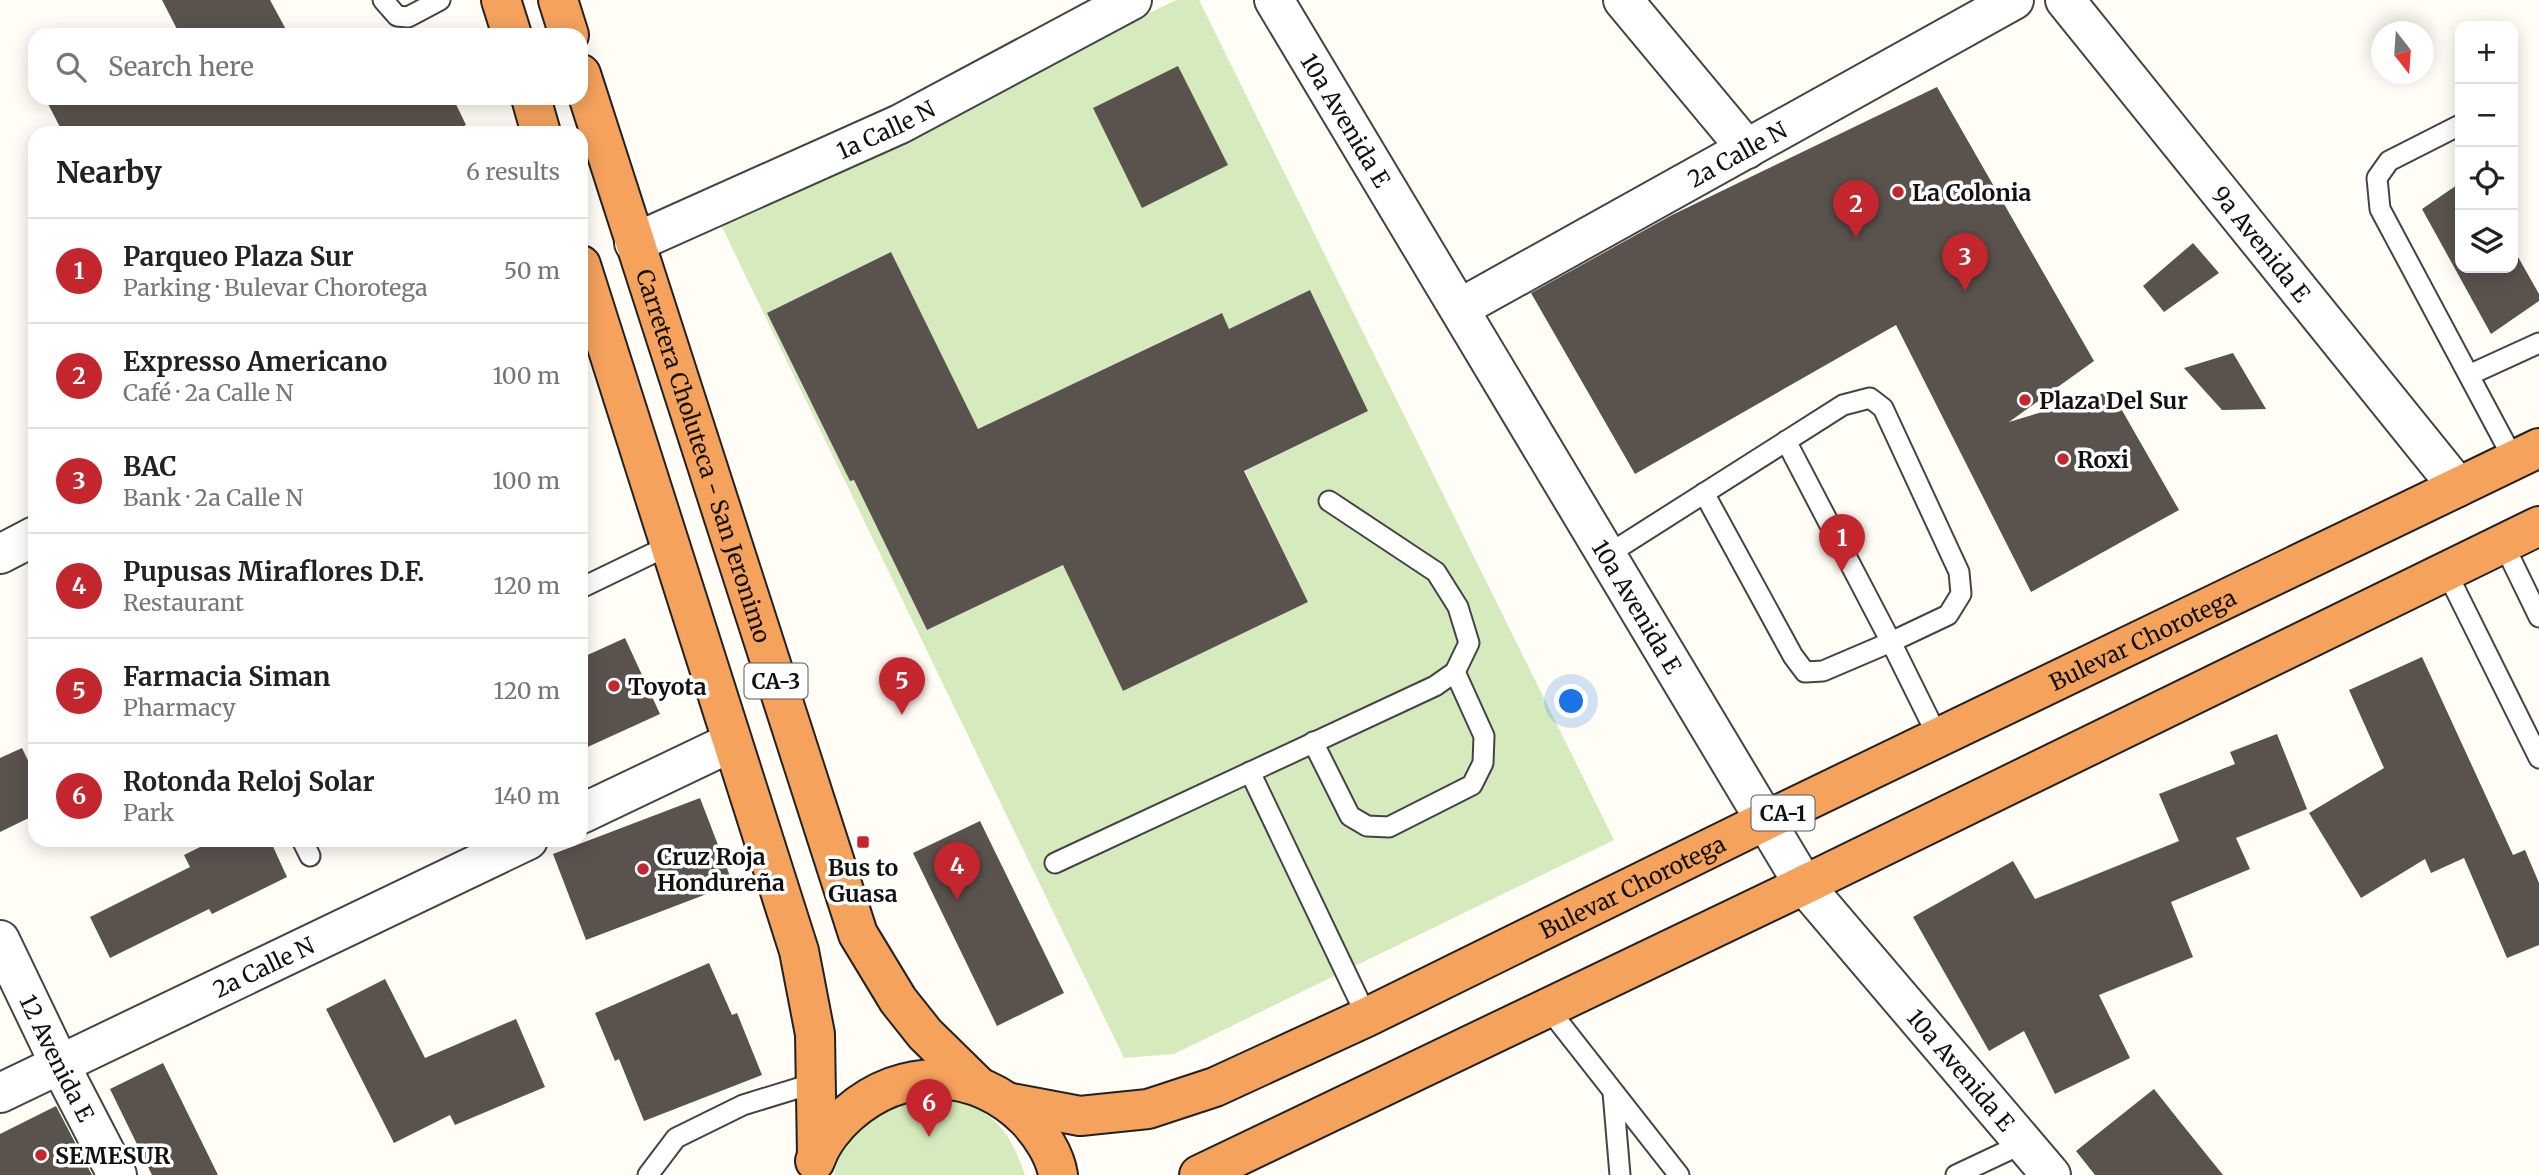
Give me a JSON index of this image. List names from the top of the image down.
{
  "streets": {
    "highway": [
      "Carretera Choluteca - San Jeronimo",
      "Bulevar Chorotega",
      "CA-3",
      "CA-1"
    ],
    "street": [
      "10a Avenida E",
      "1a Calle N",
      "2a Calle N",
      "9a Avenida E",
      "12 Avenida E"
    ]
  },
  "crossings": [
    ["10a Avenida E", "2a Calle N"],
    ["10a Avenida E", "Bulevar Chorotega"],
    ["1a Calle N", "Carretera Choluteca - San Jeronimo"],
    ["2a Calle N", "12 Avenida E"],
    ["9a Avenida E", "Bulevar Chorotega"],
    ["Carretera Choluteca - San Jeronimo", "CA-1"],
    ["Bulevar Chorotega", "CA-1"],
    ["CA-3", "CA-1"]
  ],
  "places": {
    "other": [
      "La Colonia",
      "Plaza Del Sur",
      "Roxi",
      "Toyota",
      "Cruz Roja Hondureña",
      "SEMESUR"
    ],
    "transit": ["Bus to Guasa"]
  },
  "north": "bottom",
  "page": {
    "map_buttons": ["+", "−"],
    "search": "Search here",
    "heading": ["Nearby", "6 results"],
    "pins": [
      "2",
      "3",
      "1",
      "5",
      "4",
      "6"
    ],
    "list": [
      {
        "mark": "1",
        "name": "Parqueo Plaza Sur",
        "note": "Parking · Bulevar Chorotega",
        "value": "50 m"
      },
      {
        "mark": "2",
        "name": "Expresso Americano",
        "note": "Café · 2a Calle N",
        "value": "100 m"
      },
      {
        "mark": "3",
        "name": "BAC",
        "note": "Bank · 2a Calle N",
        "value": "100 m"
      },
      {
        "mark": "4",
        "name": "Pupusas Miraflores D.F.",
        "note": "Restaurant",
        "value": "120 m"
      },
      {
        "mark": "5",
        "name": "Farmacia Siman",
        "note": "Pharmacy",
        "value": "120 m"
      },
      {
        "mark": "6",
        "name": "Rotonda Reloj Solar",
        "note": "Park",
        "value": "140 m"
      }
    ]
  }
}
